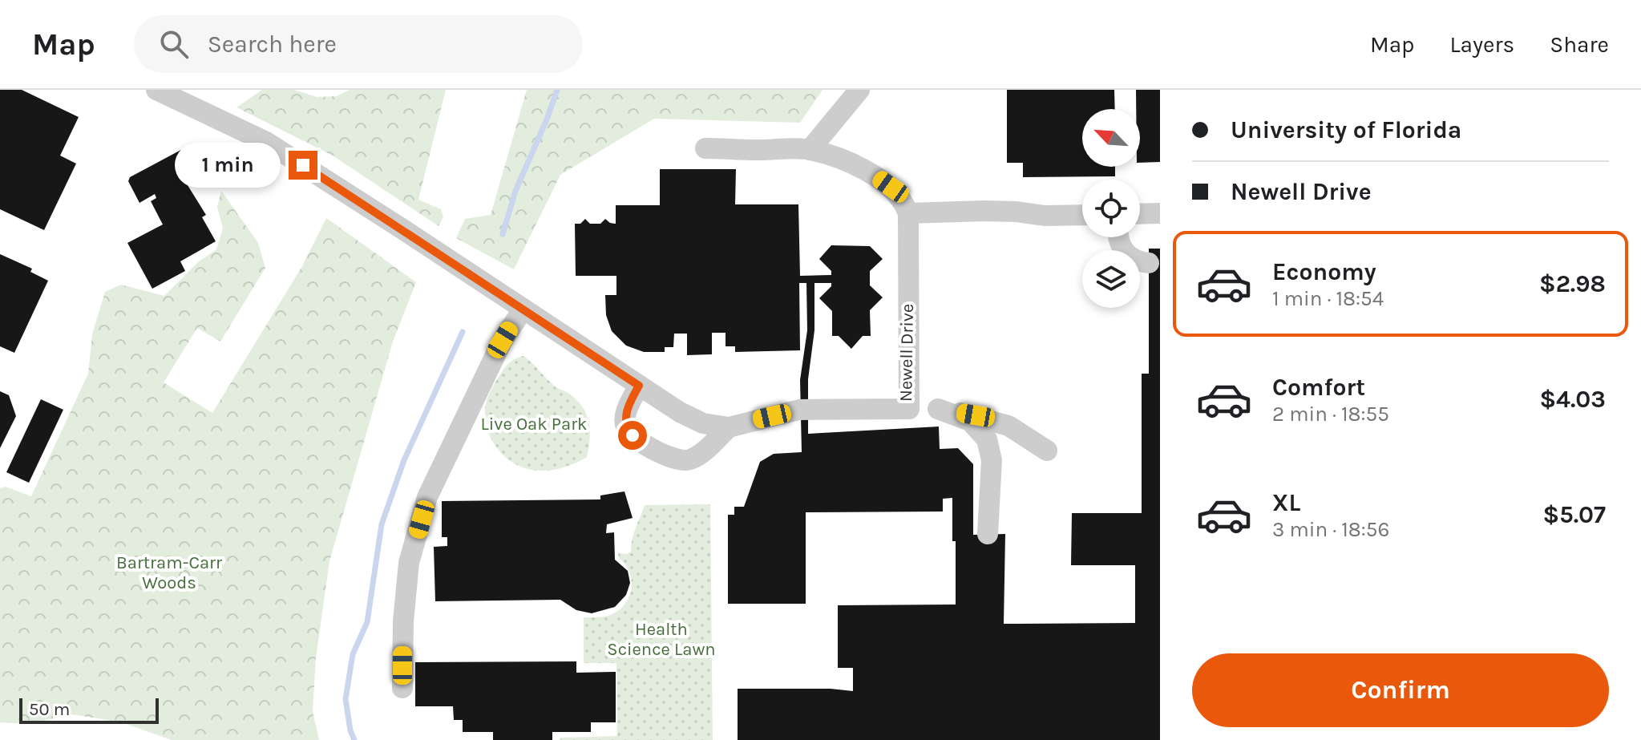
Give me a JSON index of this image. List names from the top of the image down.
{
  "streets": {
    "street": ["Newell Drive"]
  },
  "parks": ["Live Oak Park", "Bartram-Carr Woods", "Health Science Lawn"],
  "scale_bar": "50 m",
  "north": "top left",
  "page": {
    "header": "Map",
    "search": "Search here",
    "nav": ["Map", "Layers", "Share"],
    "banner": ["University of Florida", "Newell Drive"],
    "bubble": "1 min",
    "list": [
      {
        "name": "Economy",
        "note": "1 min · 18:54",
        "value": "$2.98"
      },
      {
        "name": "Comfort",
        "note": "2 min · 18:55",
        "value": "$4.03"
      },
      {
        "name": "XL",
        "note": "3 min · 18:56",
        "value": "$5.07"
      }
    ],
    "buttons": "Confirm",
    "scale": "50 m"
  }
}
